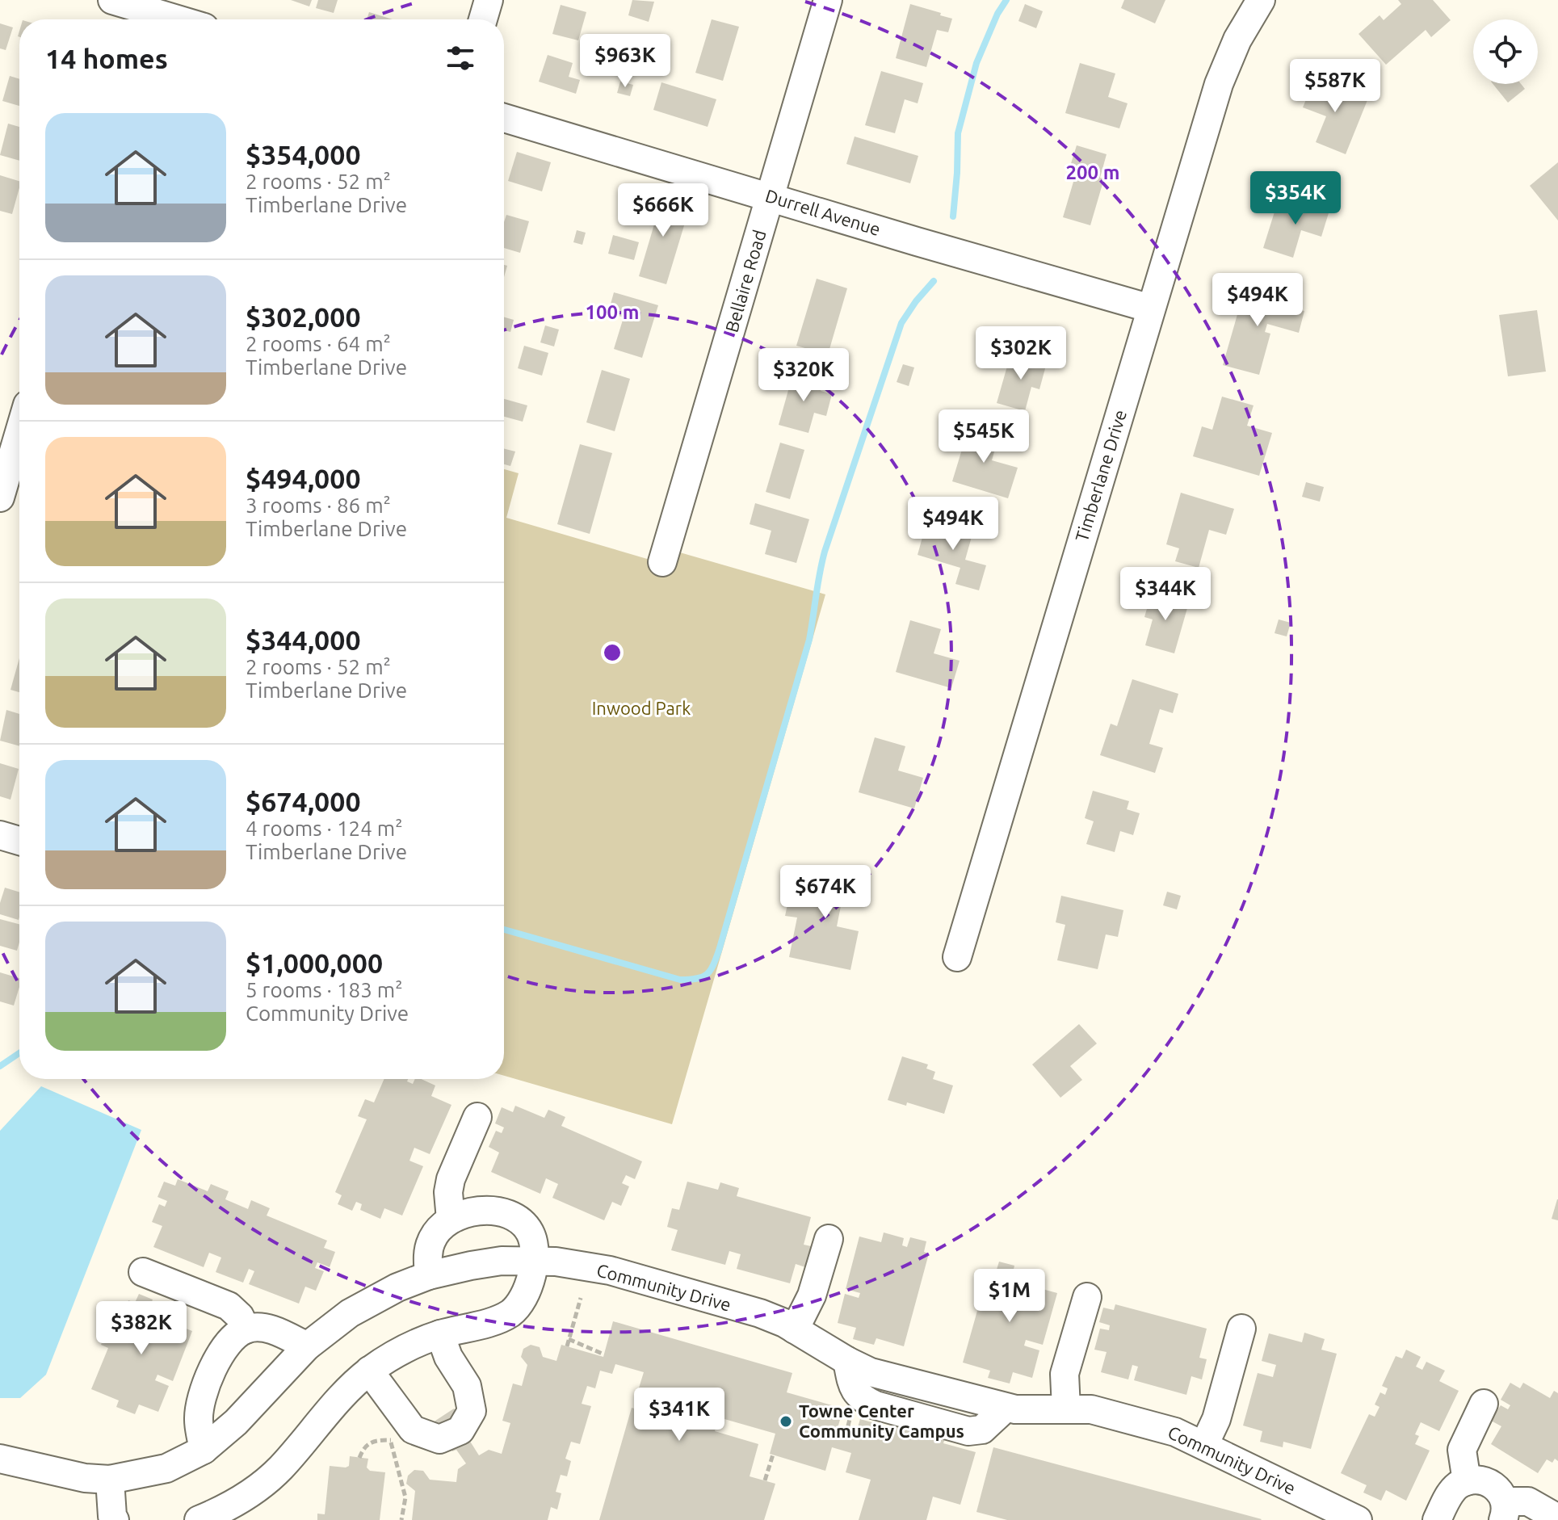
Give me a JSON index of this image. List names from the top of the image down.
{
  "streets": {
    "street": [
      "Durrell Avenue",
      "Bellaire Road",
      "Timberlane Drive",
      "Community Drive"
    ]
  },
  "crossings": [
    ["Durrell Avenue", "Bellaire Road"],
    ["Durrell Avenue", "Timberlane Drive"]
  ],
  "parks": ["Inwood Park"],
  "places": ["Towne Center Community Campus"],
  "page": {
    "heading": "14 homes",
    "price": [
      "$963K",
      "$587K",
      "$354K",
      "$666K",
      "$494K",
      "$302K",
      "$320K",
      "$545K",
      "$494K",
      "$344K",
      "$674K",
      "$1M",
      "$382K",
      "$341K"
    ],
    "list": [
      {
        "name": "$354,000",
        "note": "2 rooms · 52 m² · Timberlane Drive"
      },
      {
        "name": "$302,000",
        "note": "2 rooms · 64 m² · Timberlane Drive"
      },
      {
        "name": "$494,000",
        "note": "3 rooms · 86 m² · Timberlane Drive"
      },
      {
        "name": "$344,000",
        "note": "2 rooms · 52 m² · Timberlane Drive"
      },
      {
        "name": "$674,000",
        "note": "4 rooms · 124 m² · Timberlane Drive"
      },
      {
        "name": "$1,000,000",
        "note": "5 rooms · 183 m² · Community Drive"
      }
    ]
  },
  "rings": ["200 m", "100 m"]
}
